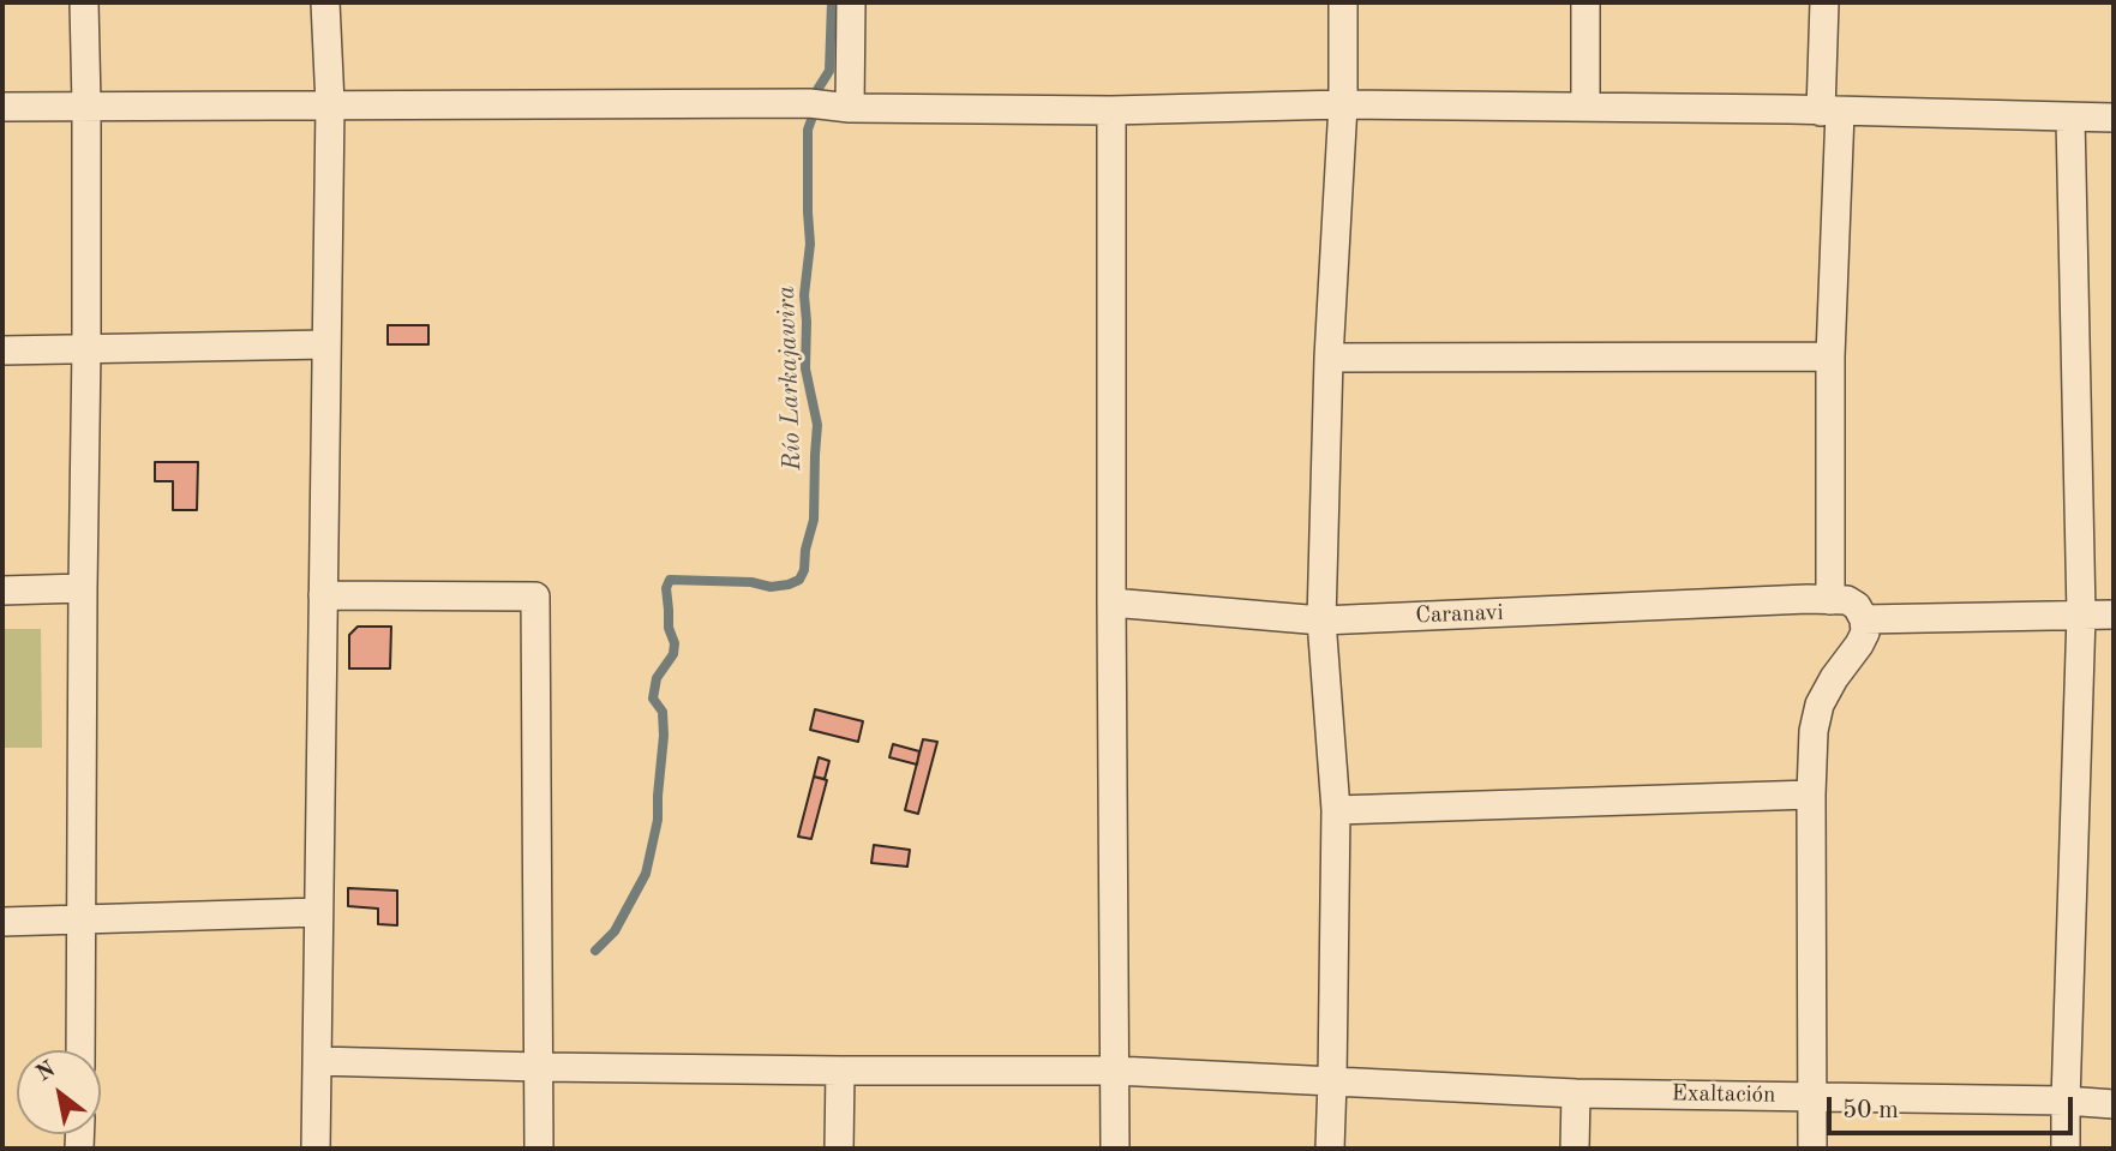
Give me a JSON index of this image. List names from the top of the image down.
{
  "streets": {
    "street": ["Caranavi", "Exaltación"]
  },
  "water": ["Río Larkajawira"],
  "scale_bar": "50 m",
  "north": "top left"
}
